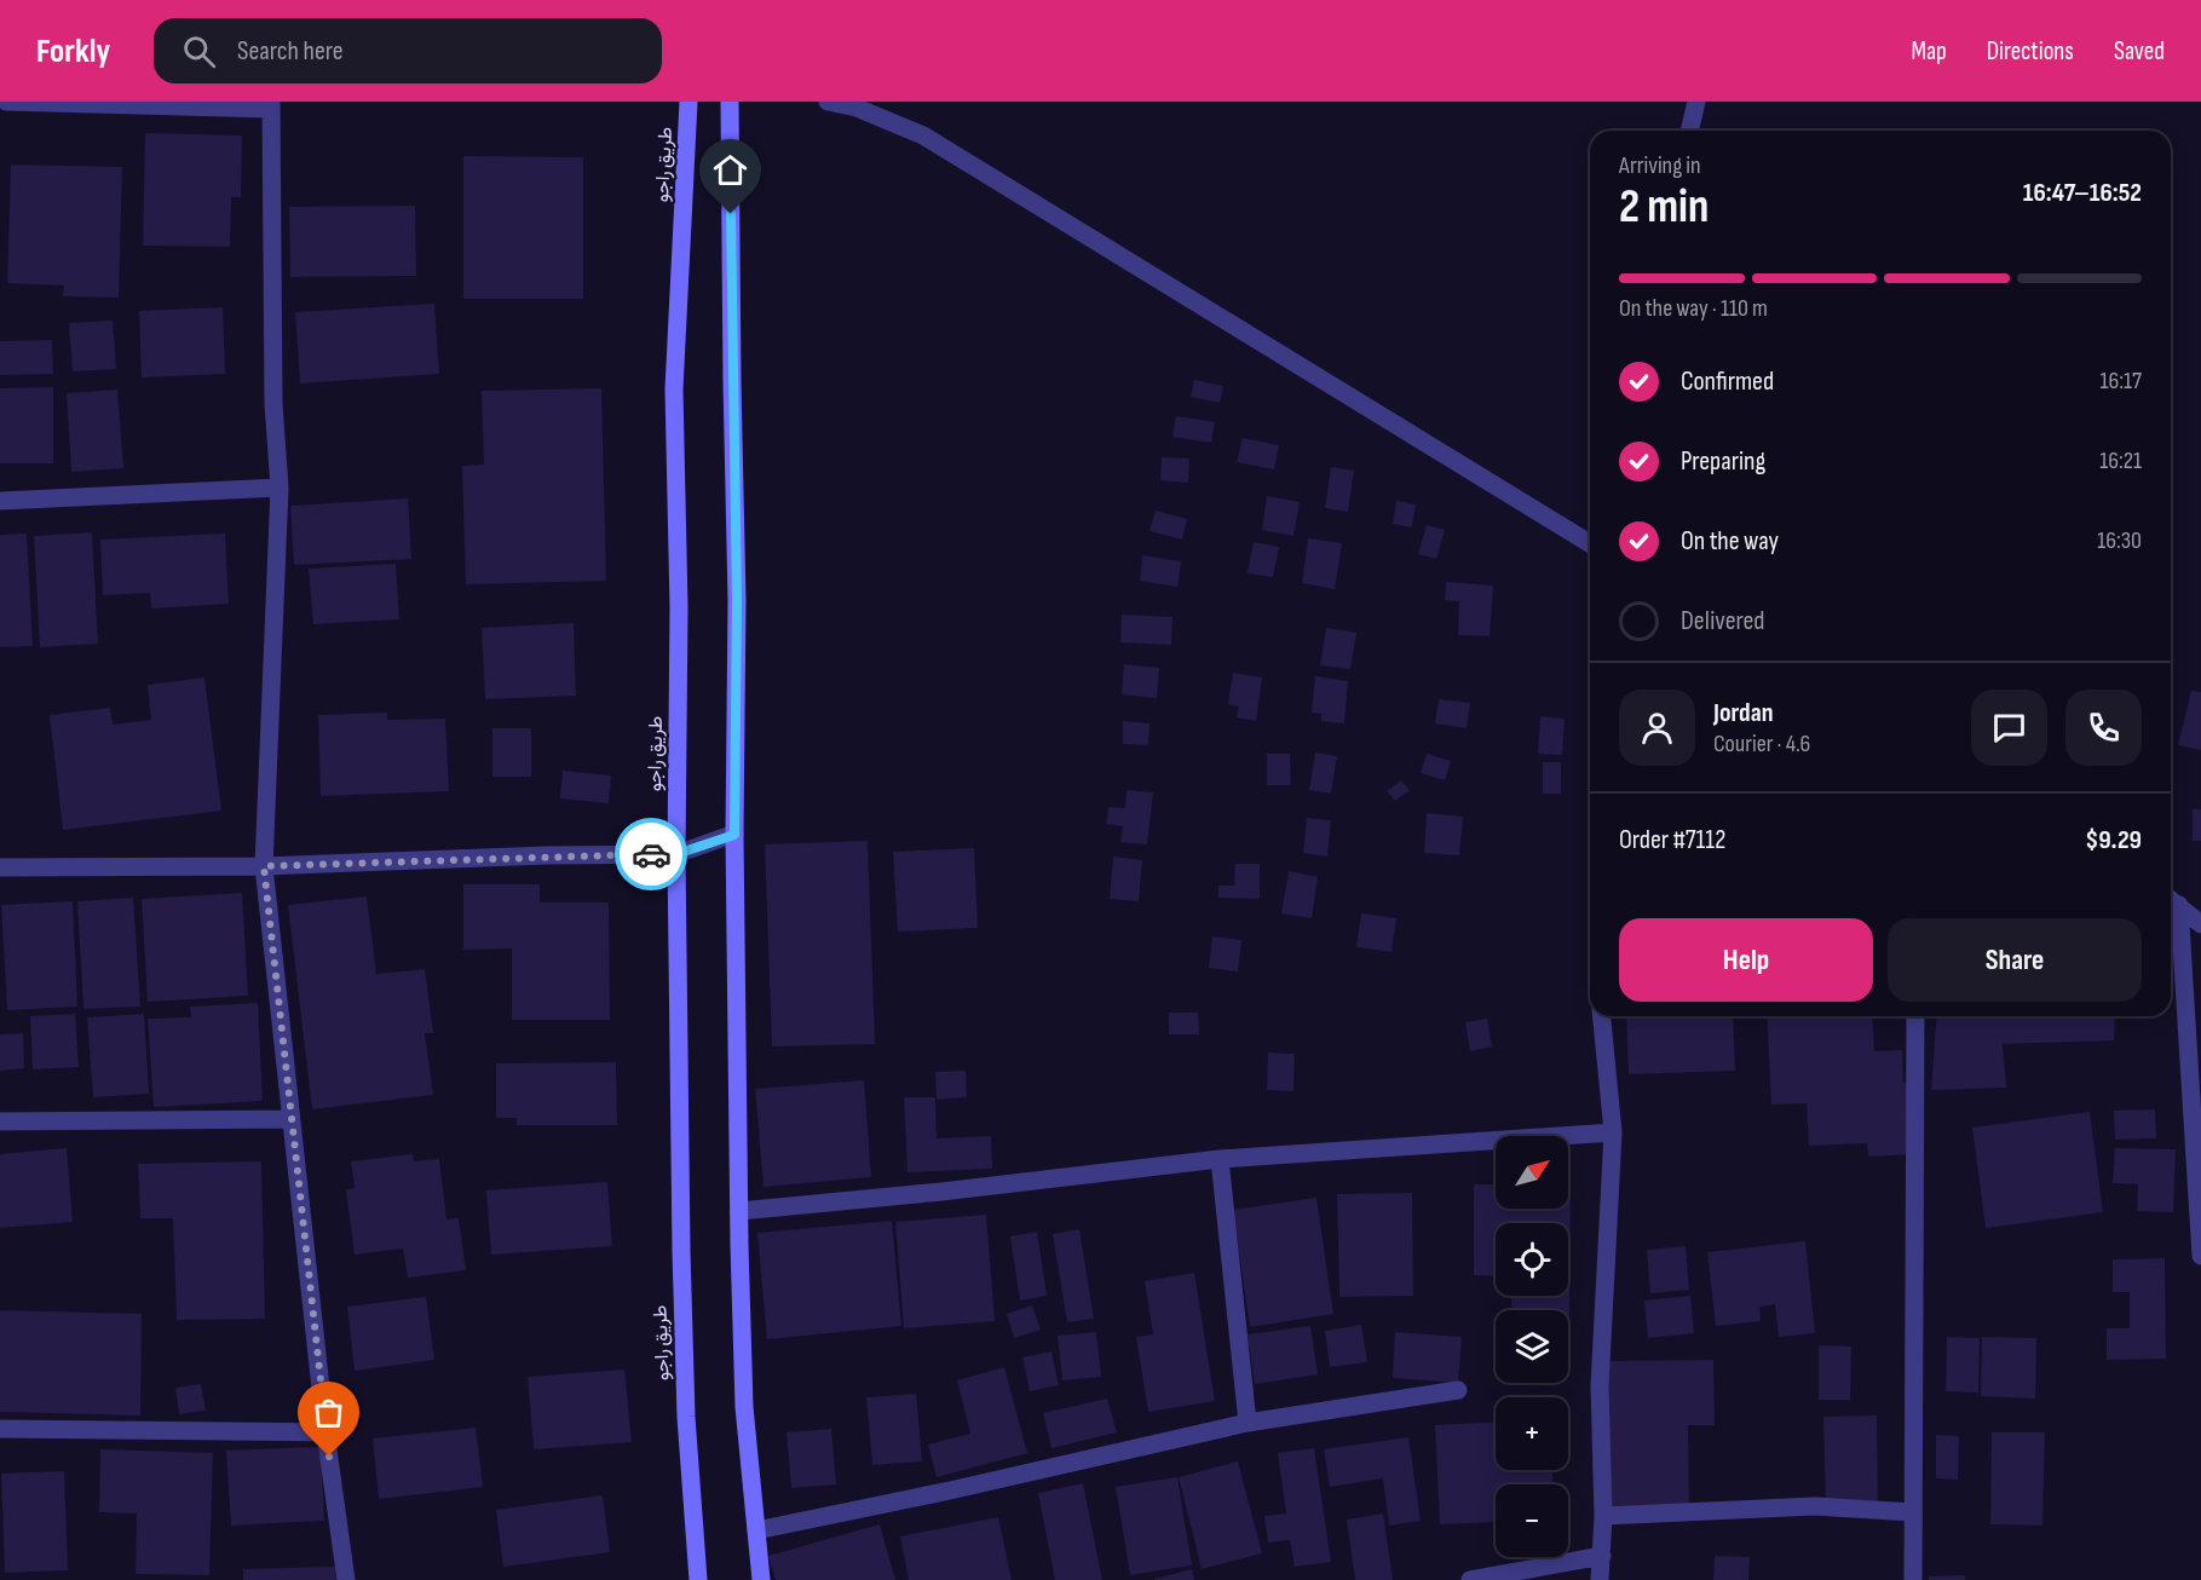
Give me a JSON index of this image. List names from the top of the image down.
{
  "streets": {
    "main road": ["طريق راجو"]
  },
  "north": "top right",
  "page": {
    "header": "Forkly",
    "search": "Search here",
    "nav": ["Map", "Directions", "Saved"],
    "heading": ["2 min", "Arriving in", "16:47–16:52"],
    "panel": [
      "Jordan",
      "Courier · 4.6",
      "Order #7112",
      "$9.29"
    ],
    "bar": "On the way · 110 m",
    "list": [
      ["Confirmed", "16:17"],
      ["Preparing", "16:21"],
      ["On the way", "16:30"],
      "Delivered"
    ],
    "buttons": ["Help", "Share"],
    "map_buttons": ["+", "−"]
  }
}
